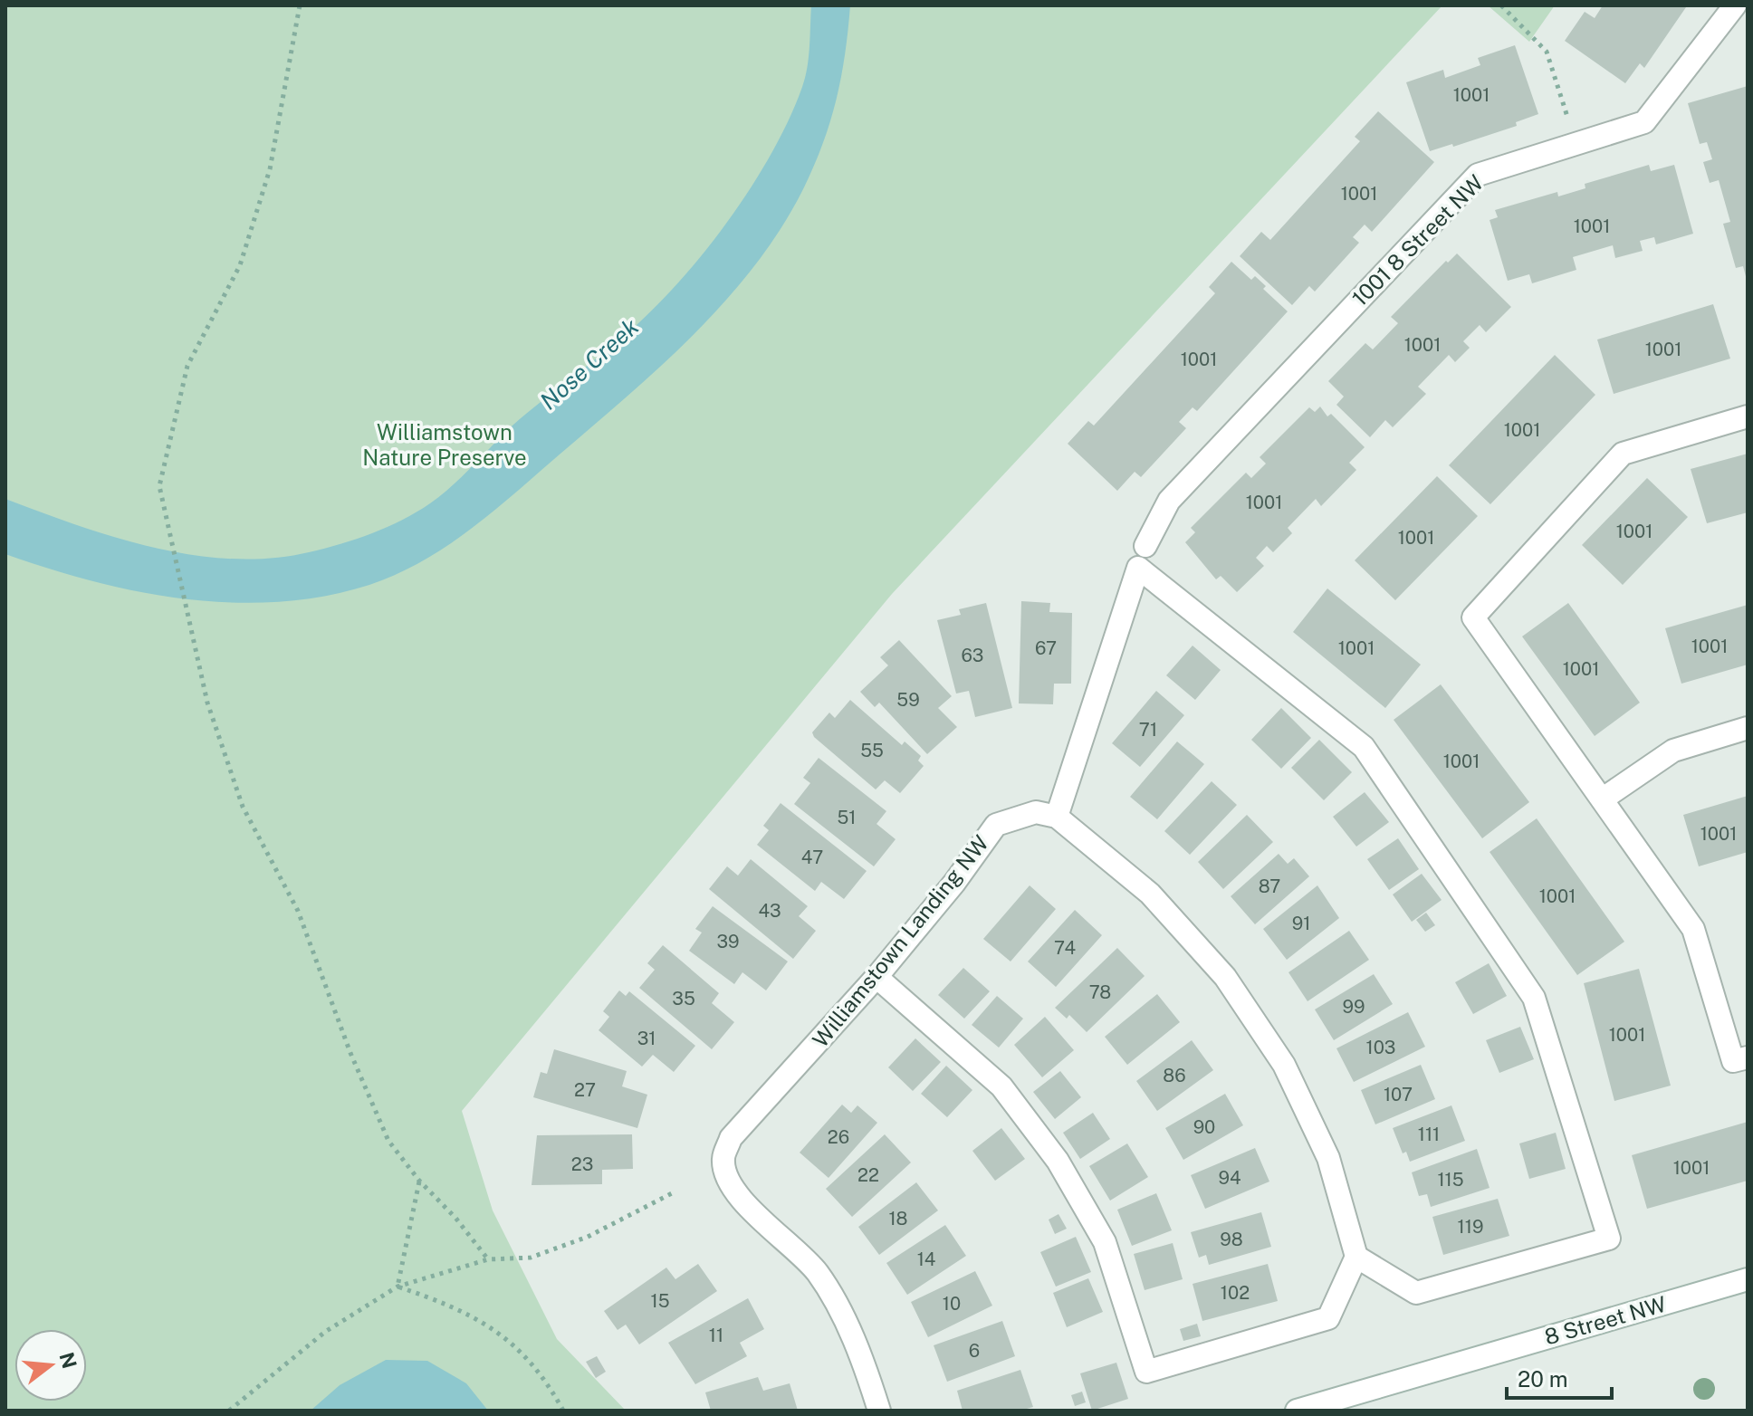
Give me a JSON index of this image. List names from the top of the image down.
{
  "streets": {
    "street": ["1001 8 Street NW", "Williamstown Landing NW", "8 Street NW"]
  },
  "crossings": [
    ["1001 8 Street NW", "Williamstown Landing NW"]
  ],
  "water": ["Nose Creek"],
  "parks": ["Williamstown Nature Preserve"],
  "house_numbers": [
    "1001",
    "1001",
    "1001",
    "1001",
    "1001",
    "1001",
    "1001",
    "1001",
    "1001",
    "1001",
    "1001",
    "67",
    "1001",
    "63",
    "1001",
    "59",
    "71",
    "55",
    "1001",
    "51",
    "1001",
    "47",
    "87",
    "1001",
    "43",
    "91",
    "39",
    "74",
    "78",
    "35",
    "99",
    "1001",
    "31",
    "103",
    "86",
    "27",
    "107",
    "90",
    "111",
    "26",
    "23",
    "1001",
    "22",
    "94",
    "115",
    "18",
    "119",
    "98",
    "14",
    "102",
    "15",
    "10",
    "11",
    "6"
  ],
  "scale_bar": "20 m",
  "north": "right"
}
